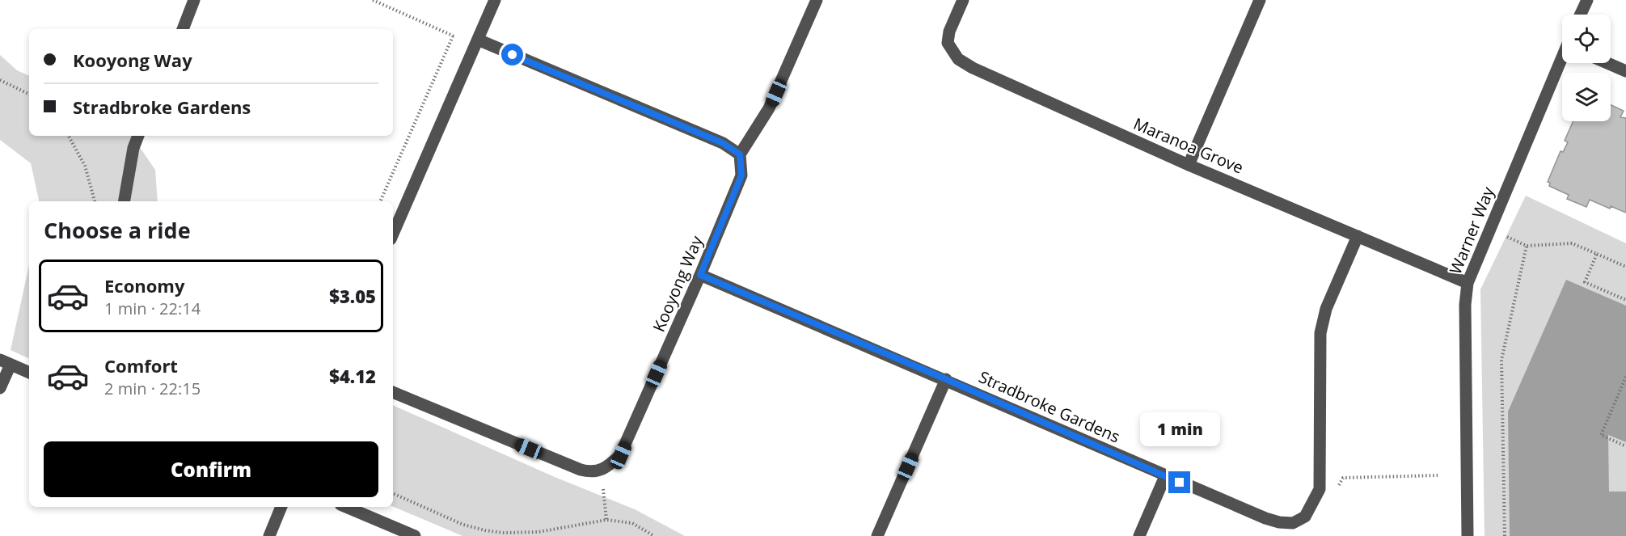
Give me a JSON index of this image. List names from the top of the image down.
{
  "streets": {
    "street": [
      "Maranoa Grove",
      "Warner Way",
      "Kooyong Way",
      "Stradbroke Gardens"
    ]
  },
  "crossings": [
    ["Maranoa Grove", "Warner Way"],
    ["Maranoa Grove", "Stradbroke Gardens"],
    ["Kooyong Way", "Stradbroke Gardens"]
  ],
  "page": {
    "banner": ["Kooyong Way", "Stradbroke Gardens"],
    "heading": "Choose a ride",
    "list": [
      {
        "name": "Economy",
        "note": "1 min · 22:14",
        "value": "$3.05"
      },
      {
        "name": "Comfort",
        "note": "2 min · 22:15",
        "value": "$4.12"
      }
    ],
    "bubble": "1 min",
    "buttons": "Confirm"
  }
}
